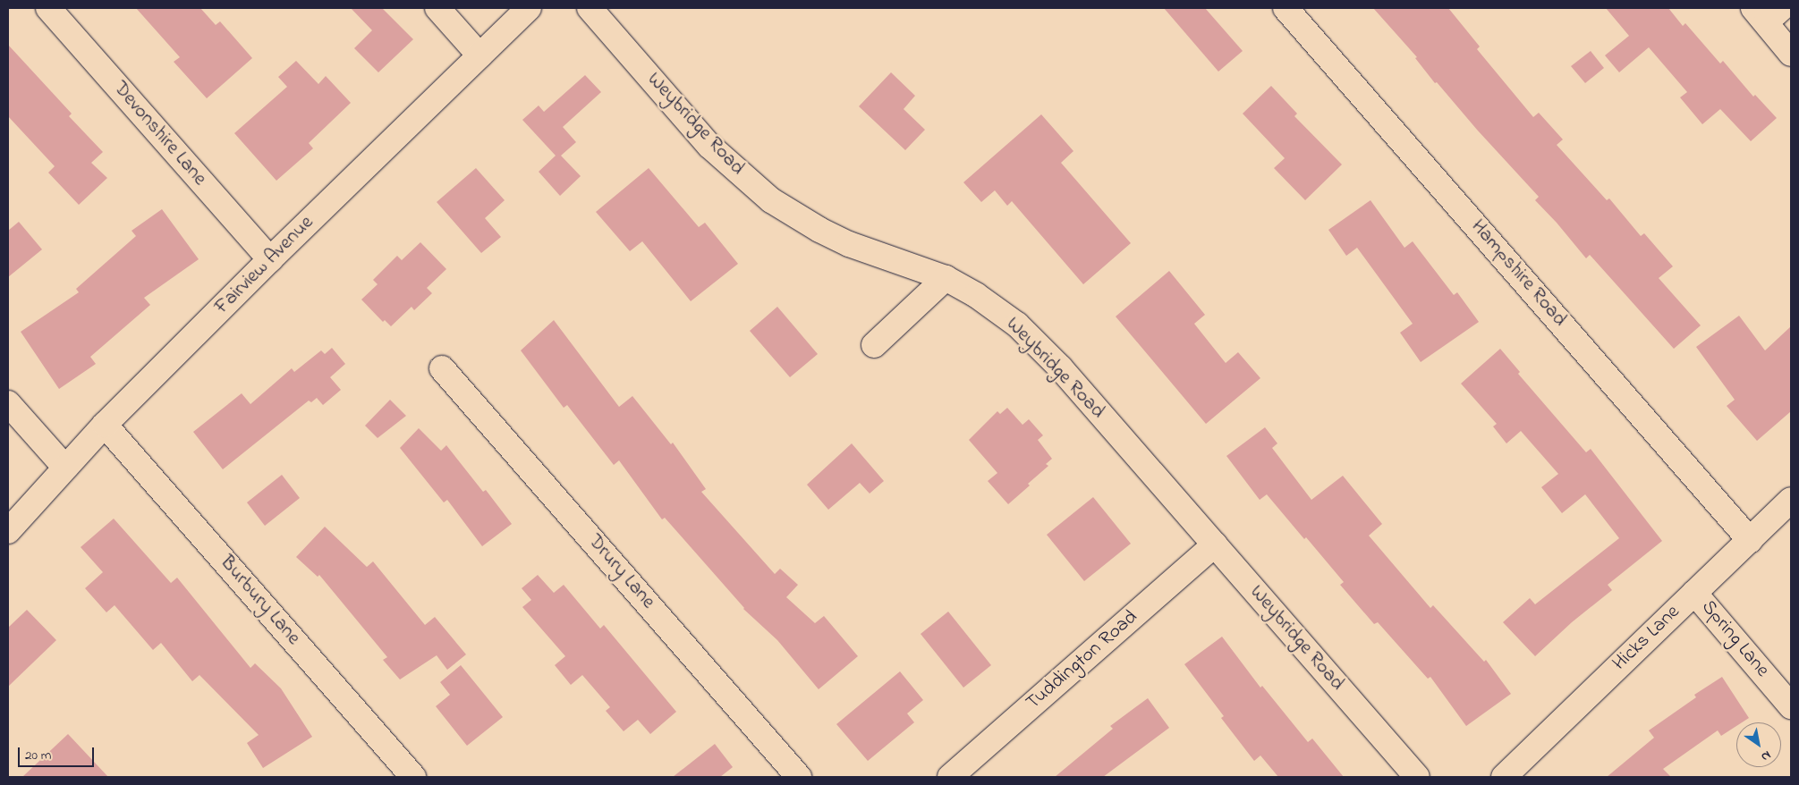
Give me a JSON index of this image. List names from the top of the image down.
{
  "streets": {
    "street": [
      "Weybridge Road",
      "Devonshire Lane",
      "Fairview Avenue",
      "Hampshire Road",
      "Drury Lane",
      "Burbury Lane",
      "Hicks Lane",
      "Spring Lane",
      "Tuddington Road"
    ]
  },
  "crossings": [
    ["Weybridge Road", "Tuddington Road"],
    ["Devonshire Lane", "Fairview Avenue"],
    ["Fairview Avenue", "Burbury Lane"],
    ["Hampshire Road", "Hicks Lane"],
    ["Hicks Lane", "Spring Lane"]
  ],
  "scale_bar": "20 m",
  "north": "bottom right"
}
